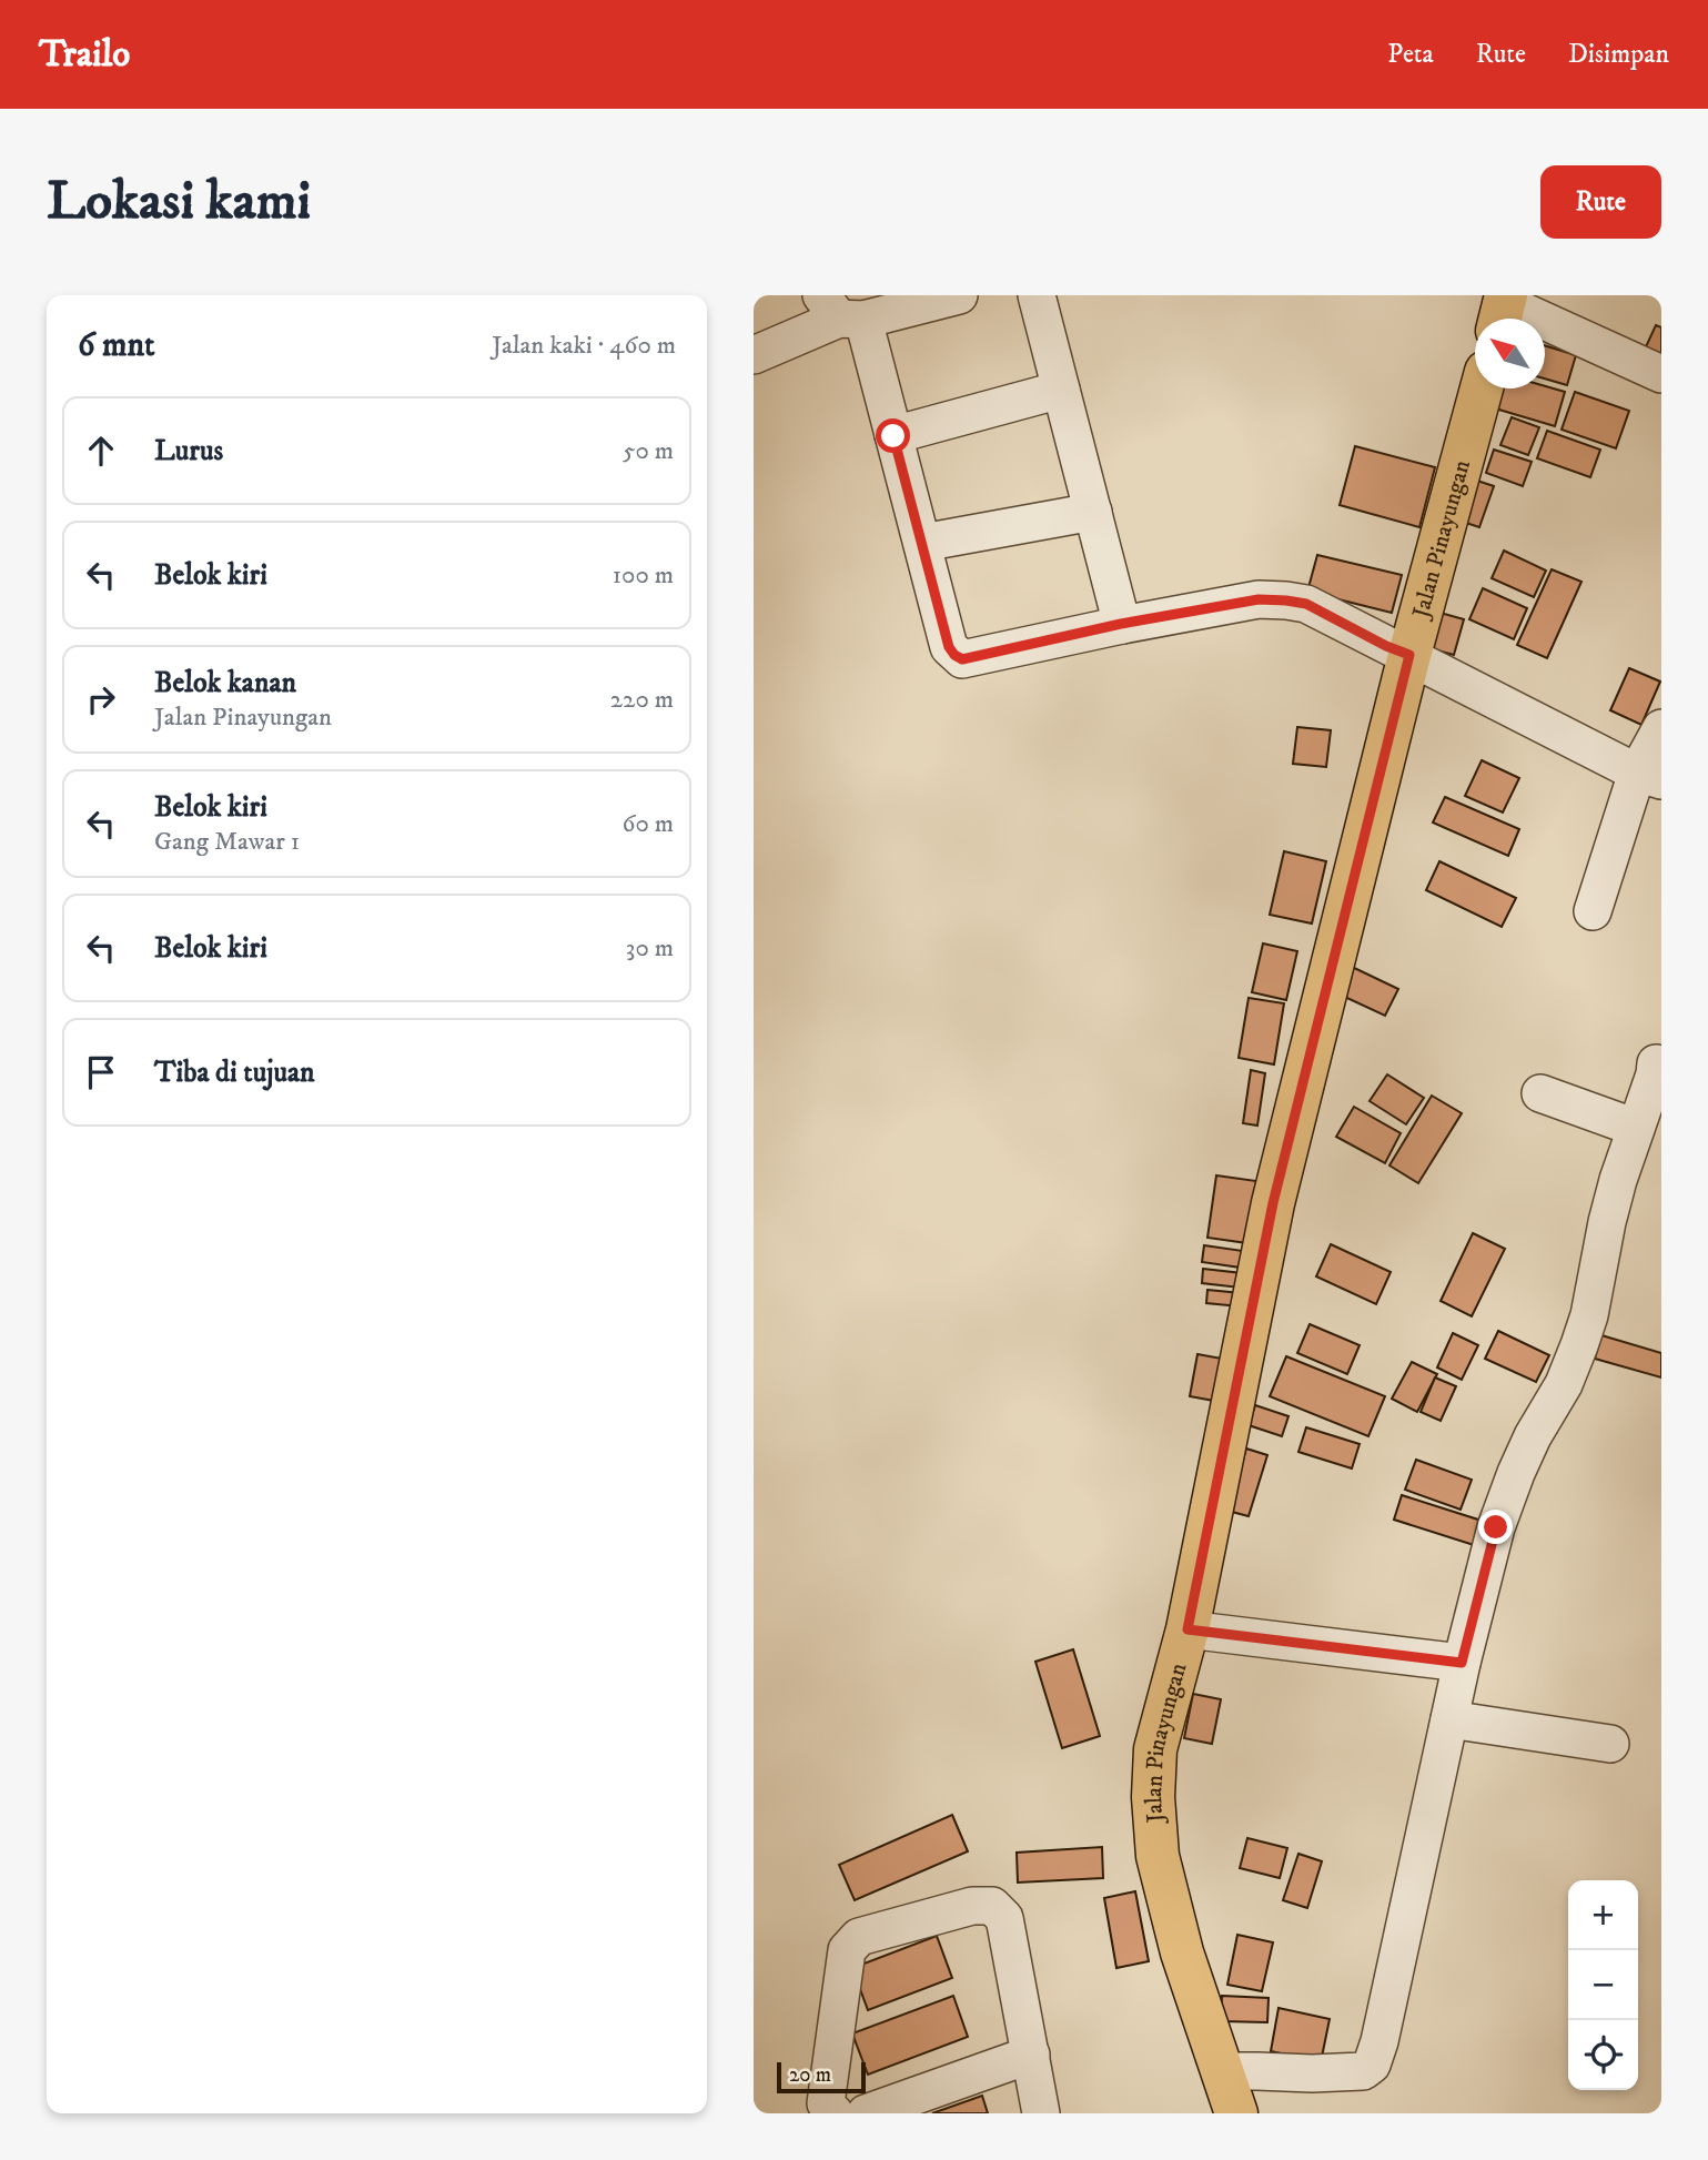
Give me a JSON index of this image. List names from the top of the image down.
{
  "streets": {
    "main road": ["Jalan Pinayungan"]
  },
  "scale_bar": "20 m",
  "north": "top left",
  "page": {
    "header": "Trailo",
    "nav": ["Peta", "Rute", "Disimpan"],
    "buttons": "Rute",
    "title": "Lokasi kami",
    "heading": ["6 mnt", "Jalan kaki · 460 m"],
    "list": [
      ["Lurus", "50 m"],
      ["Belok kiri", "100 m"],
      ["Belok kanan", "Jalan Pinayungan", "220 m"],
      ["Belok kiri", "Gang Mawar 1", "60 m"],
      ["Belok kiri", "30 m"],
      "Tiba di tujuan"
    ],
    "map_buttons": ["+", "−"],
    "scale": "20 m"
  }
}
